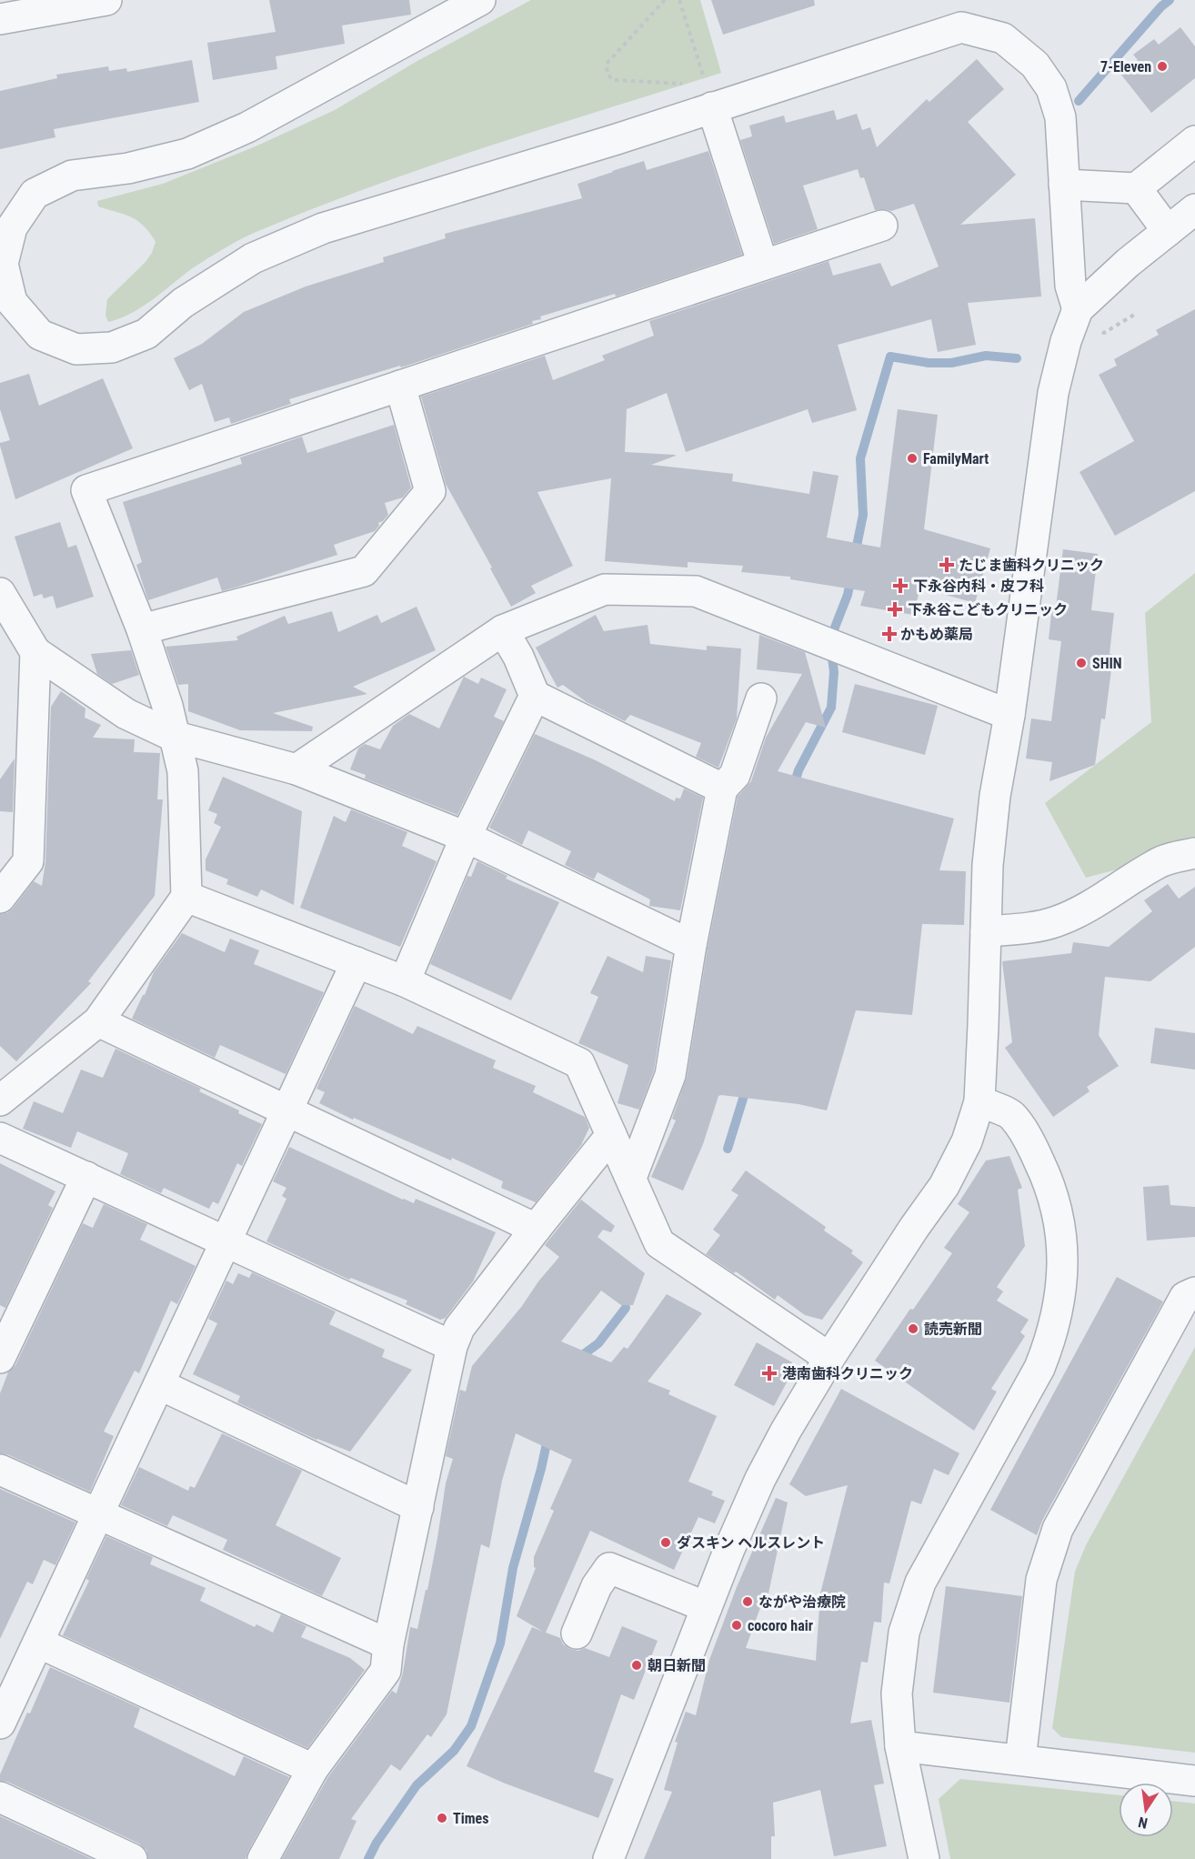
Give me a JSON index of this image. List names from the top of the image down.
{
  "places": {
    "other": [
      "7-Eleven",
      "FamilyMart",
      "SHIN",
      "読売新聞",
      "ダスキン ヘルスレント",
      "ながや治療院",
      "cocoro hair",
      "朝日新聞",
      "Times"
    ],
    "health": [
      "たじま歯科クリニック",
      "下永谷内科・皮フ科",
      "下永谷こどもクリニック",
      "かもめ薬局",
      "港南歯科クリニック"
    ]
  },
  "north": "bottom"
}
